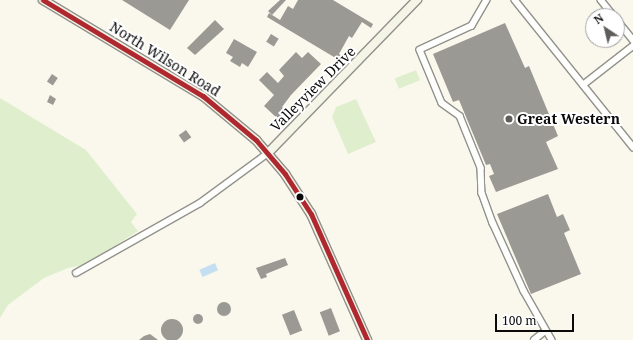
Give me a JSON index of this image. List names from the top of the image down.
{
  "streets": {
    "main road": ["North Wilson Road", "Valleyview Drive"]
  },
  "crossings": [
    ["North Wilson Road", "Valleyview Drive"]
  ],
  "places": ["Great Western"],
  "scale_bar": "100 m",
  "north": "top left"
}
